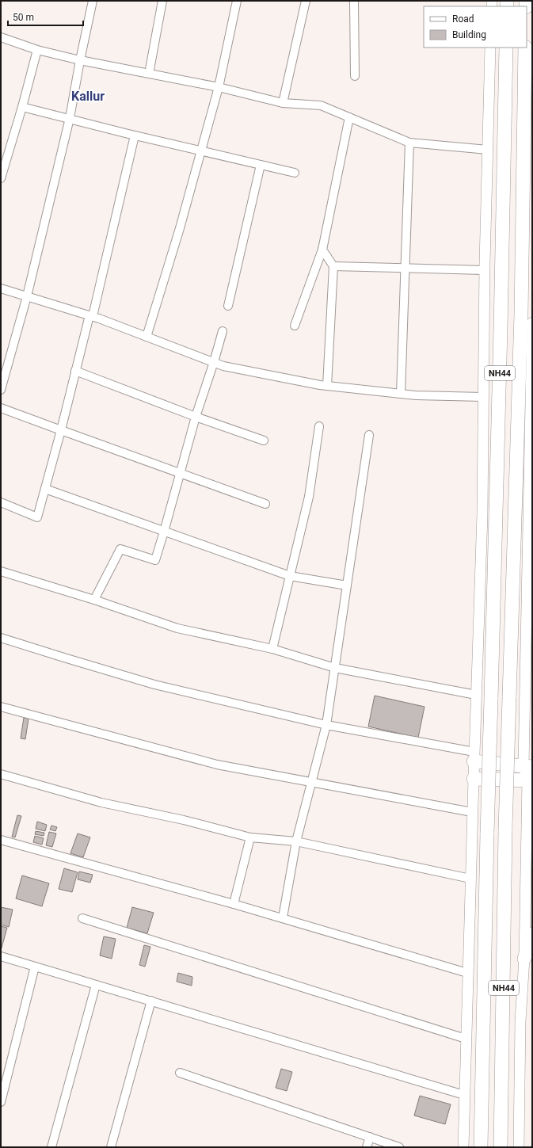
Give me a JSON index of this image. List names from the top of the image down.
{
  "streets": {
    "highway": ["NH44"]
  },
  "districts": ["Kallur"],
  "legend": ["Road", "Building"],
  "scale_bar": "50 m"
}
